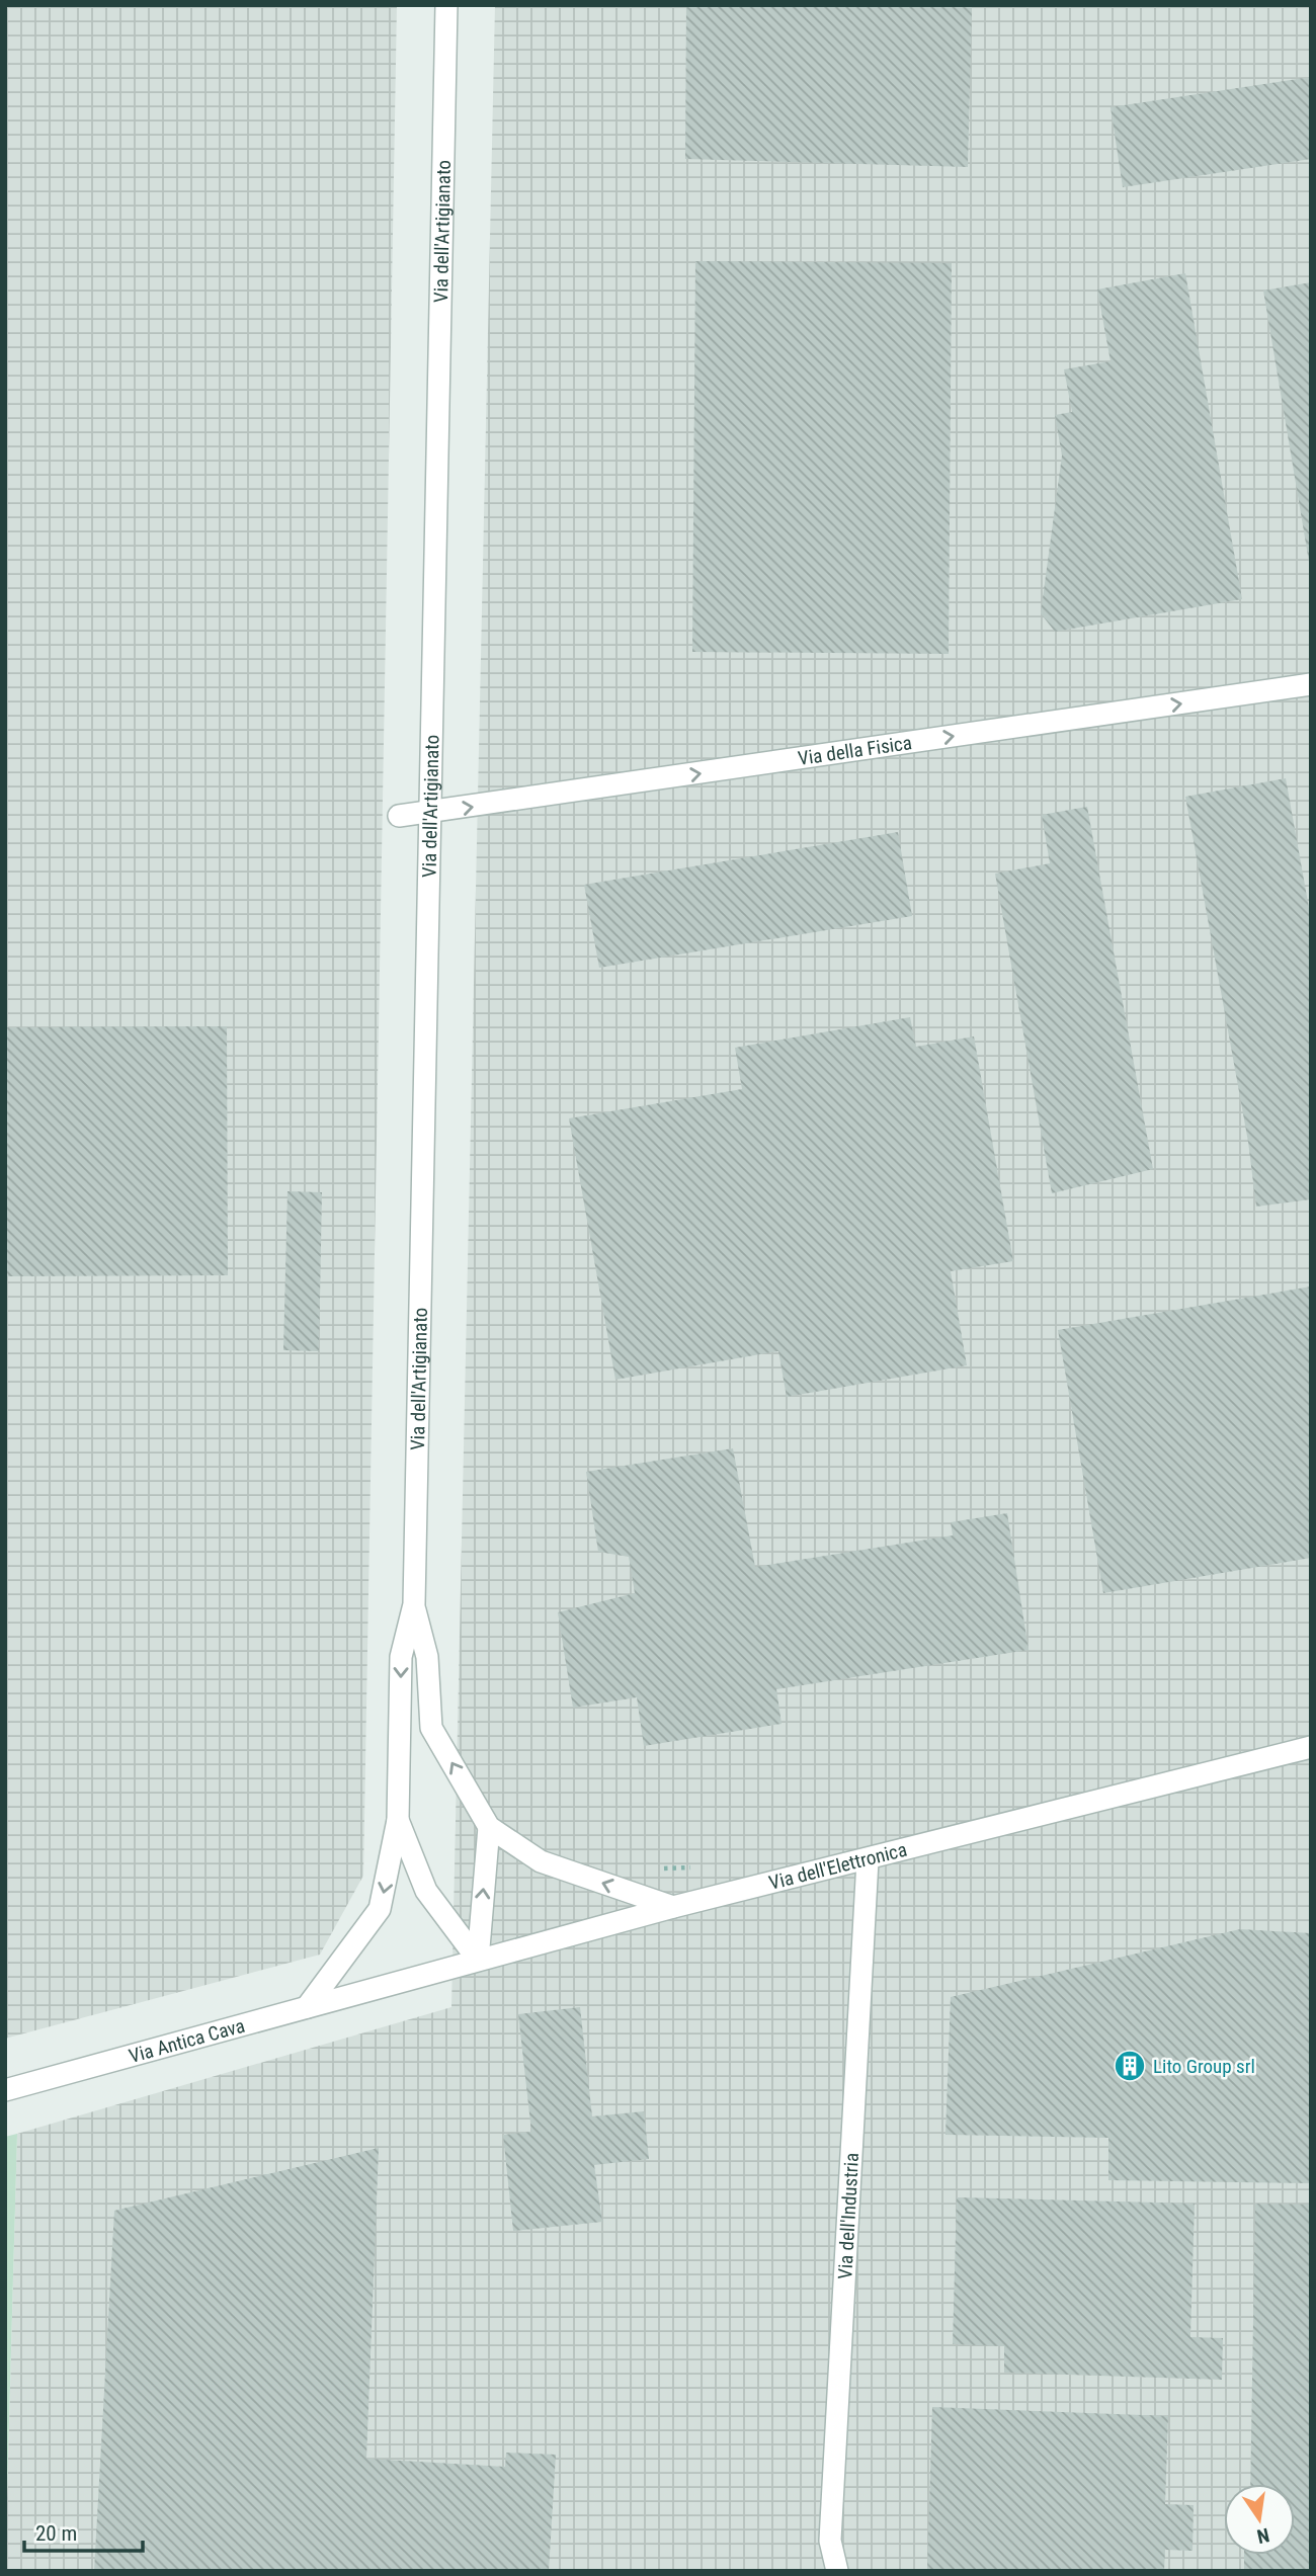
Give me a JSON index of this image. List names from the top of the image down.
{
  "streets": {
    "street": [
      "Via dell'Artigianato",
      "Via della Fisica",
      "Via dell'Elettronica",
      "Via Antica Cava",
      "Via dell'Industria"
    ]
  },
  "crossings": [
    ["Via dell'Artigianato", "Via della Fisica"],
    ["Via dell'Artigianato", "Via dell'Elettronica"],
    ["Via dell'Artigianato", "Via Antica Cava"],
    ["Via dell'Elettronica", "Via Antica Cava"],
    ["Via dell'Elettronica", "Via dell'Industria"]
  ],
  "one_way": ["Via della Fisica"],
  "places": {
    "building": ["Lito Group srl"]
  },
  "scale_bar": "20 m",
  "north": "bottom"
}
